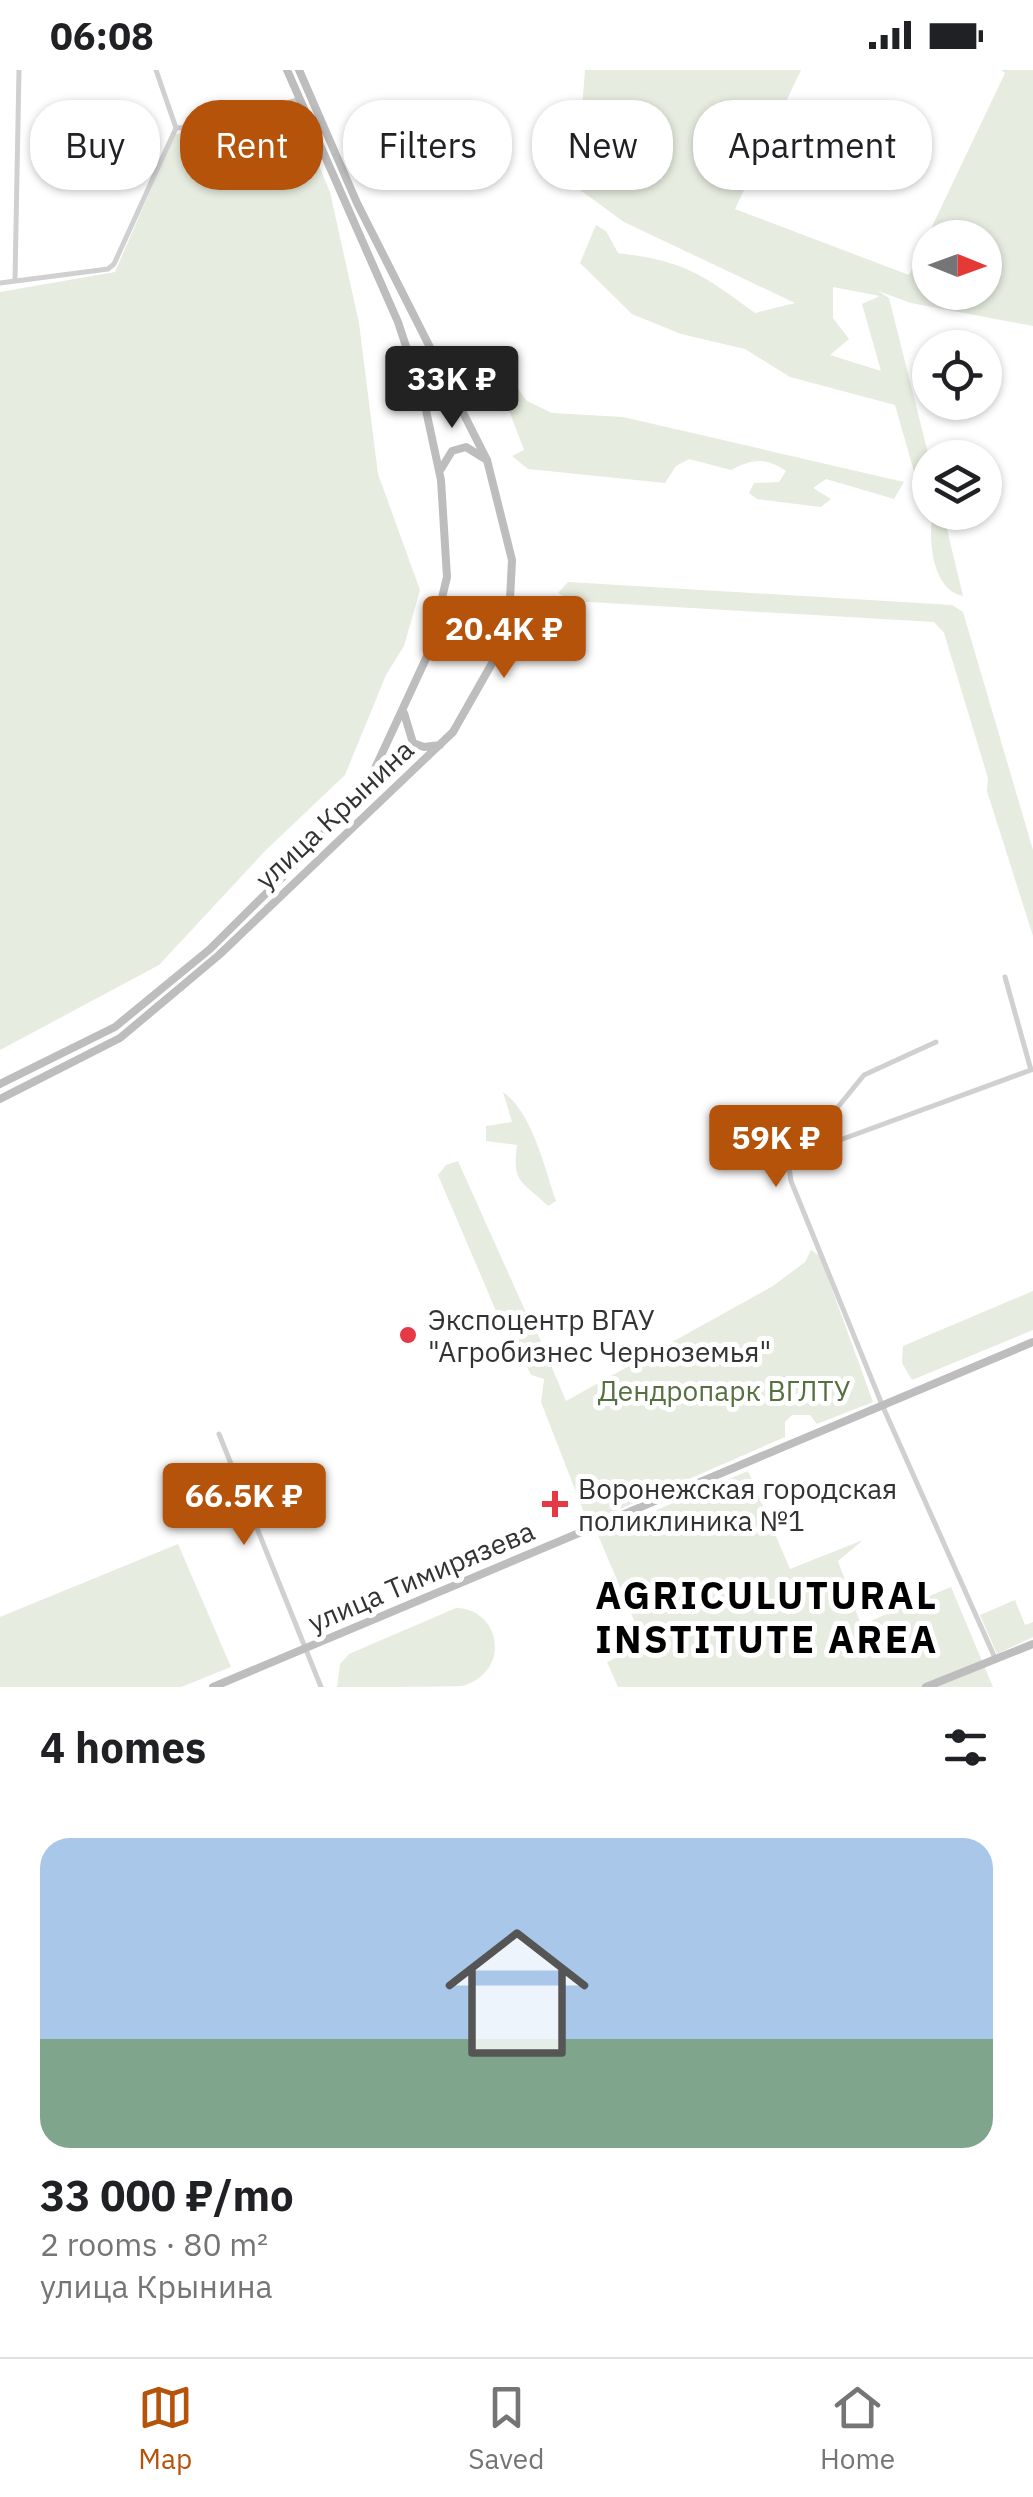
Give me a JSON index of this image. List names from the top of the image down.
{
  "streets": {
    "main road": ["улица Крынина", "улица Тимирязева"]
  },
  "districts": ["AGRICULUTURAL INSTITUTE AREA"],
  "parks": ["Дендропарк ВГЛТУ"],
  "places": {
    "other": ["Экспоцентр ВГАУ \"Агробизнес Черноземья\""],
    "health": ["Воронежская городская поликлиника №1"]
  },
  "north": "right",
  "page": {
    "status": "06:08",
    "chip": [
      "Buy",
      "Rent",
      "Filters",
      "New",
      "Apartment"
    ],
    "price": [
      "33K ₽",
      "20.4K ₽",
      "59K ₽",
      "66.5K ₽"
    ],
    "heading": "4 homes",
    "list": [
      {
        "name": "33 000 ₽/mo",
        "note": "2 rooms · 80 m² · улица Крынина"
      }
    ],
    "tabs": ["Map", "Saved", "Home"]
  }
}
